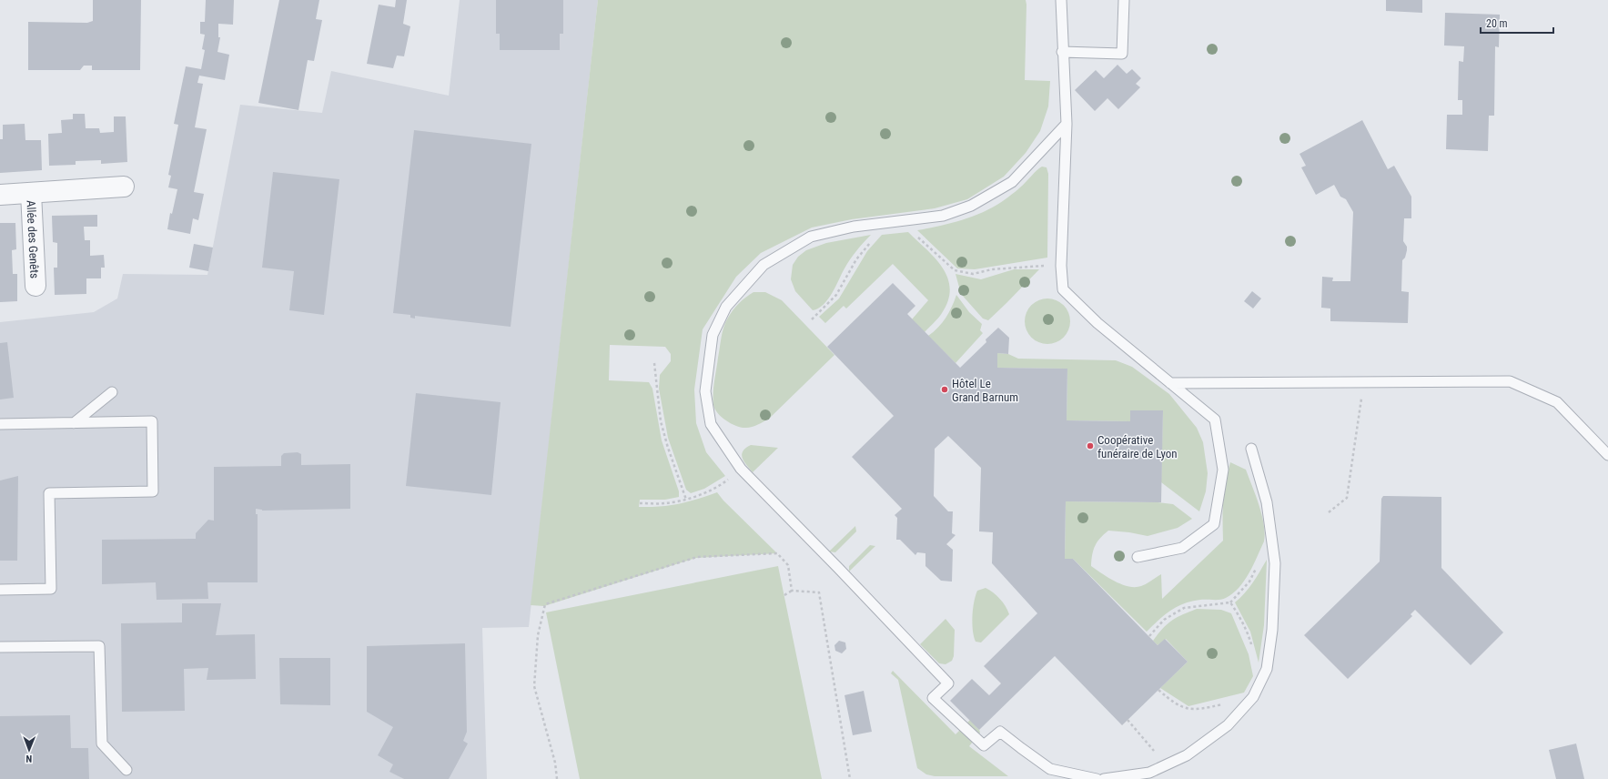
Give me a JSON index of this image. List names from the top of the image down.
{
  "streets": {
    "street": ["Allée des Genêts"]
  },
  "places": ["Hôtel Le Grand Barnum", "Coopérative funéraire de Lyon"],
  "scale_bar": "20 m",
  "north": "bottom"
}
